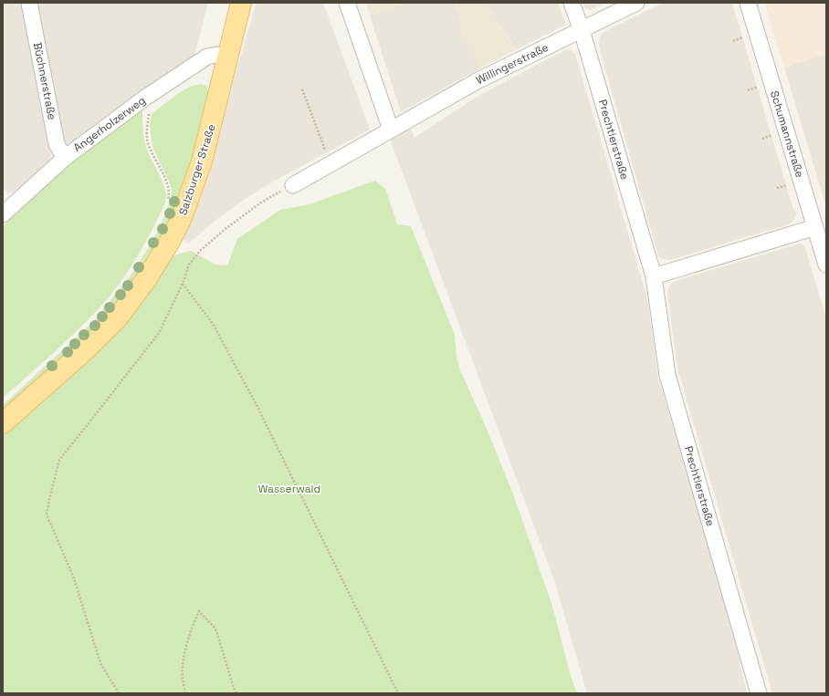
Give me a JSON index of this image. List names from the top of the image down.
{
  "streets": {
    "main road": ["Salzburger Straße"],
    "street": [
      "Willingerstraße",
      "Büchnerstraße",
      "Angerholzerweg",
      "Schumannstraße",
      "Prechtlerstraße"
    ]
  },
  "crossings": [
    ["Willingerstraße", "Prechtlerstraße"],
    ["Büchnerstraße", "Angerholzerweg"],
    ["Angerholzerweg", "Salzburger Straße"]
  ],
  "parks": ["Wasserwald"]
}
